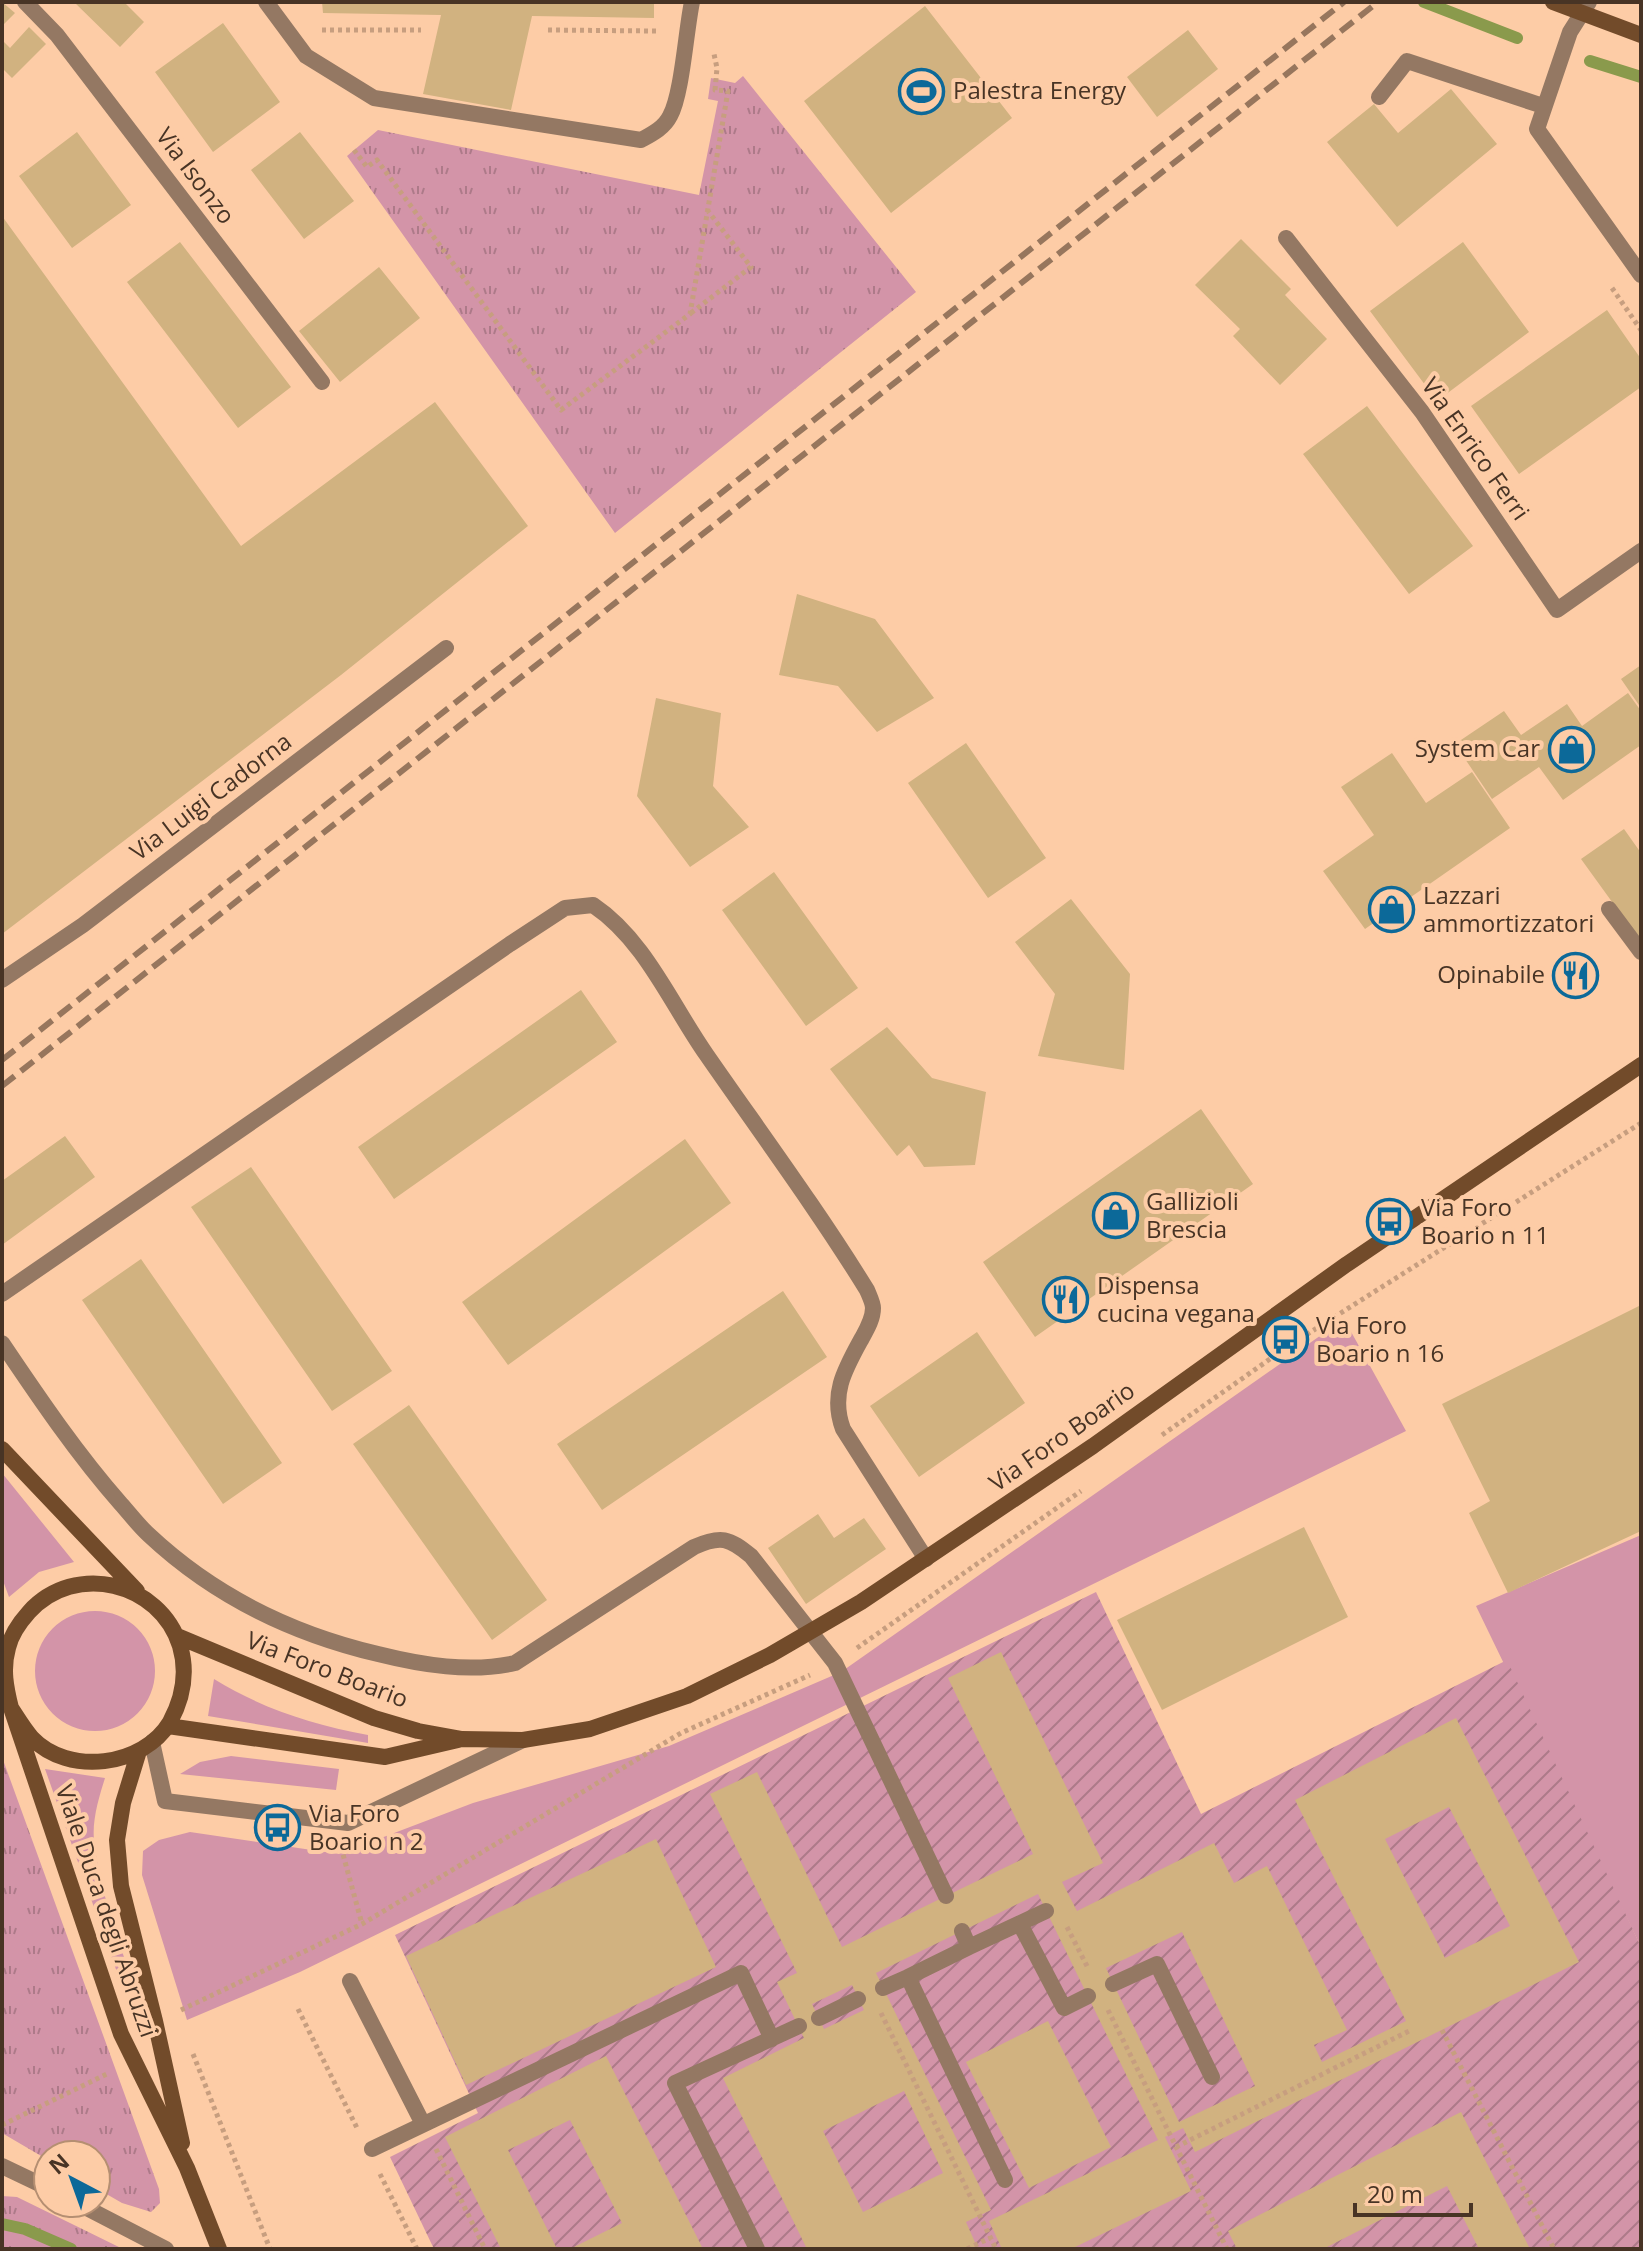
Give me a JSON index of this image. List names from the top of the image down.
{
  "streets": {
    "main road": ["Via Foro Boario", "Viale Duca degli Abruzzi"],
    "street": ["Via Isonzo", "Via Enrico Ferri", "Via Luigi Cadorna"]
  },
  "crossings": [
    ["Via Foro Boario", "Viale Duca degli Abruzzi"]
  ],
  "places": {
    "sports": ["Palestra Energy"],
    "shop": ["System Car", "Lazzari ammortizzatori", "Gallizioli Brescia"],
    "restaurant": ["Opinabile", "Dispensa cucina vegana"],
    "bus stop": ["Via Foro Boario n 11", "Via Foro Boario n 16", "Via Foro Boario n 2"]
  },
  "scale_bar": "20 m",
  "north": "top left"
}
